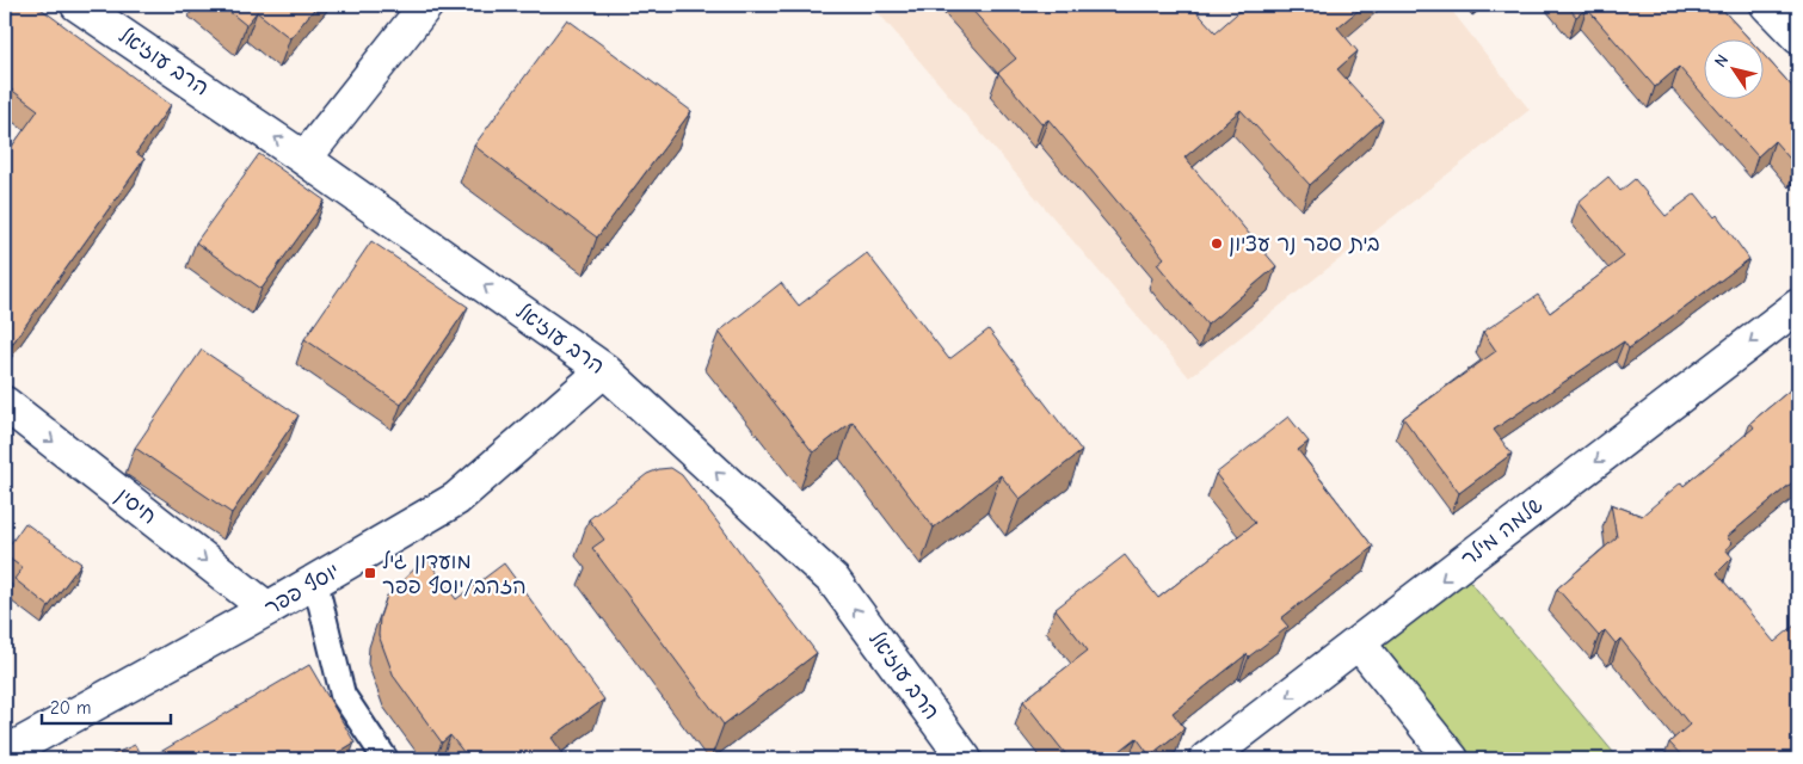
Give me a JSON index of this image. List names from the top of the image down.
{
  "streets": {
    "street": [
      "הרב עוזיאל",
      "חיסין",
      "שלמה מילר",
      "יוסף פפר"
    ]
  },
  "crossings": [
    ["הרב עוזיאל", "יוסף פפר"],
    ["חיסין", "יוסף פפר"]
  ],
  "one_way": ["הרב עוזיאל", "חיסין", "שלמה מילר"],
  "places": {
    "other": ["בית ספר נר עציון"],
    "transit": ["מועדון גיל הזהב/יוסף פפר"]
  },
  "scale_bar": "20 m",
  "north": "top left"
}
